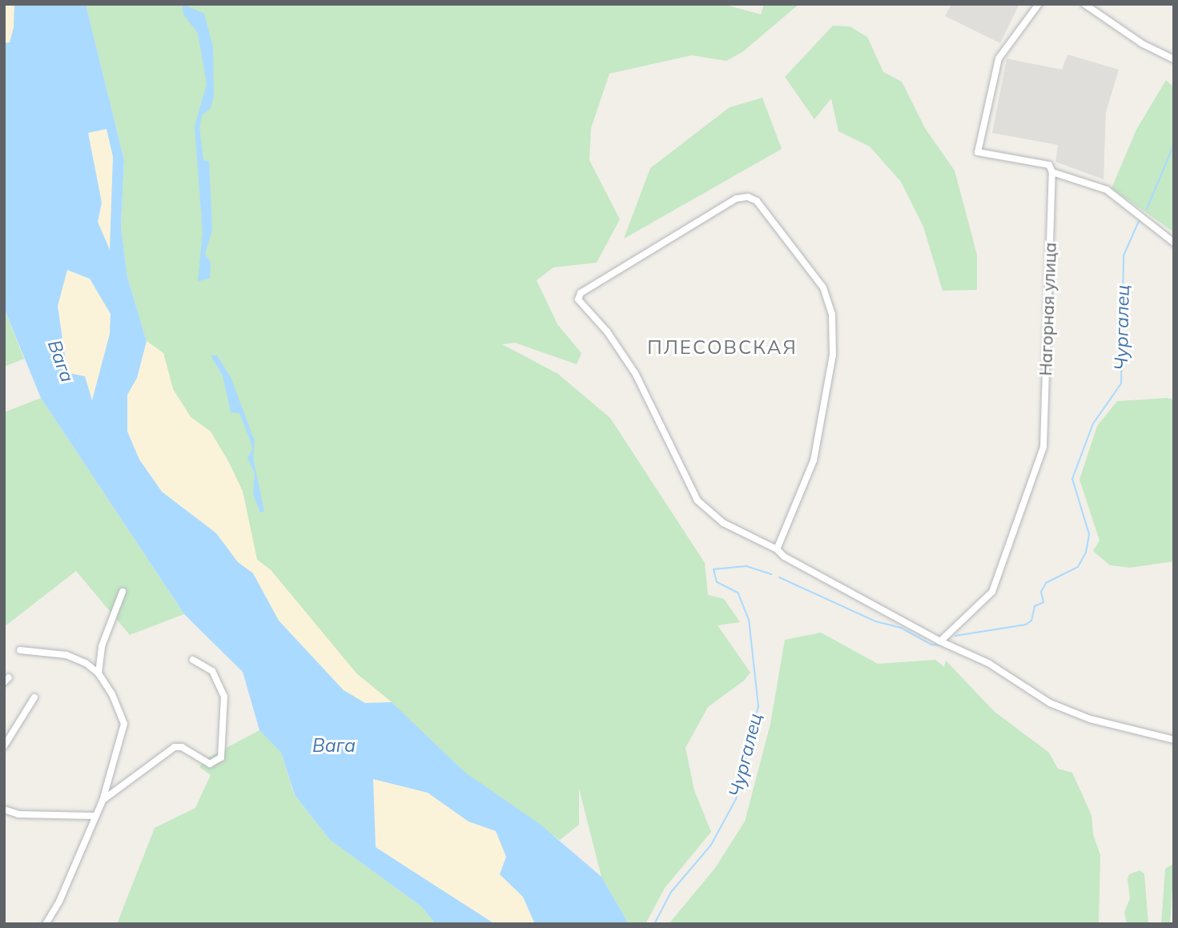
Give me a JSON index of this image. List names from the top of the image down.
{
  "streets": {
    "street": ["Нагорная улица"]
  },
  "districts": ["ПЛЕСОВСКАЯ"],
  "water": ["Чургалец", "Вага"]
}
